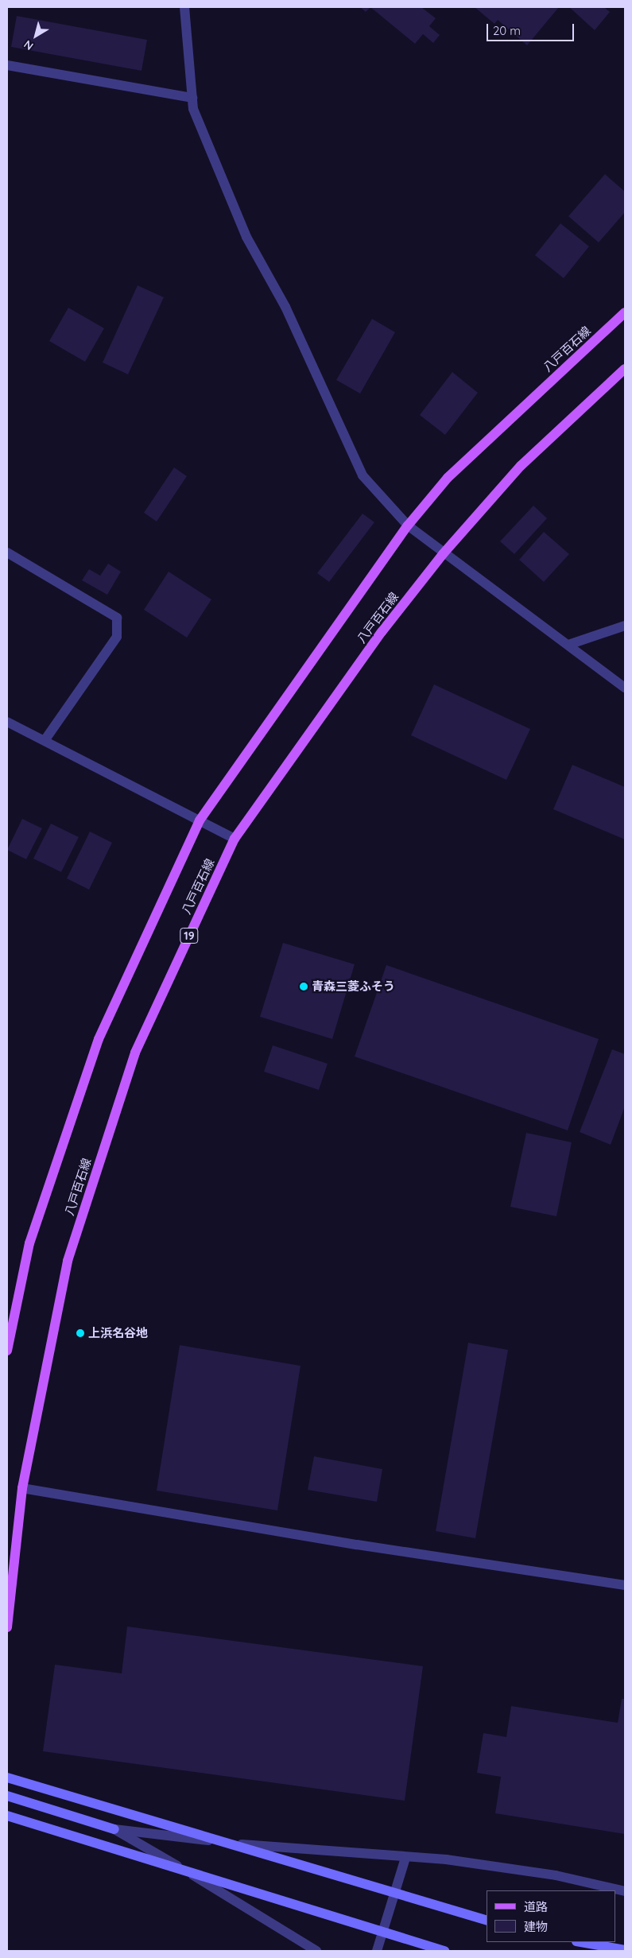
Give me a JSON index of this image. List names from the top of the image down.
{
  "streets": {
    "main road": ["八戸百石線", "19"]
  },
  "places": ["青森三菱ふそう", "上浜名谷地"],
  "legend": ["道路", "建物"],
  "scale_bar": "20 m",
  "north": "bottom left"
}
